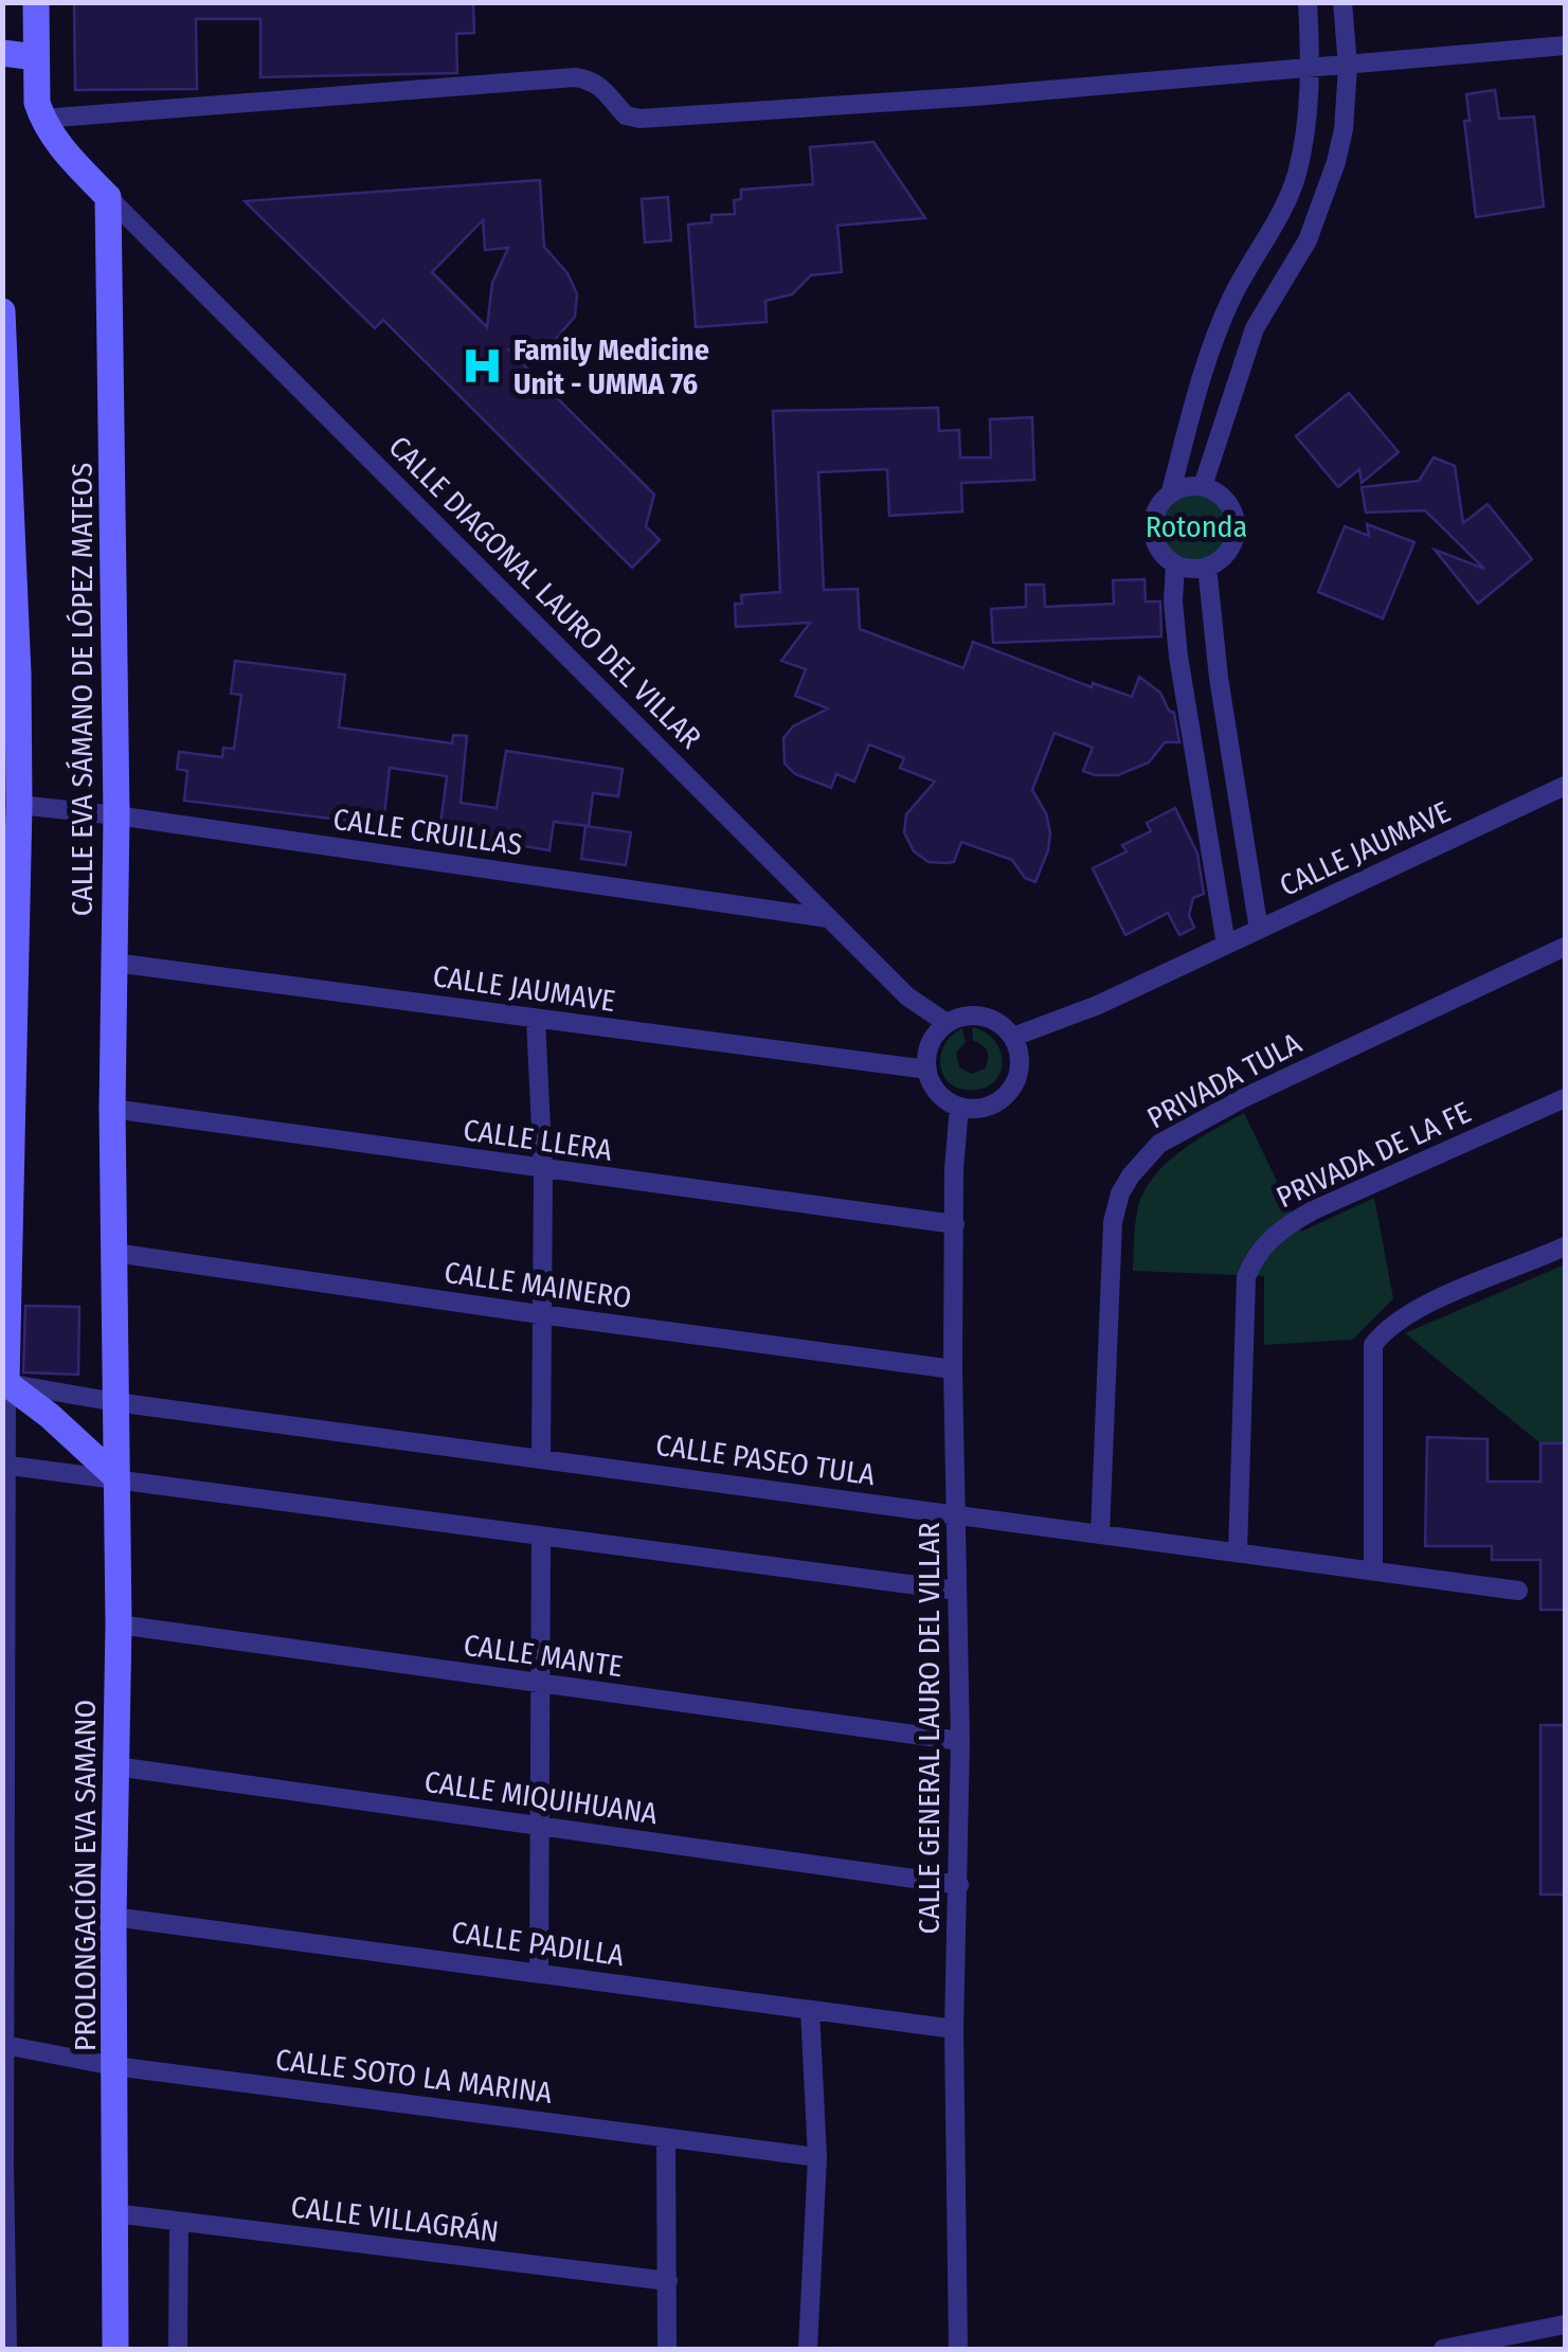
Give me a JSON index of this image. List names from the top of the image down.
{
  "streets": {
    "main road": ["CALLE EVA SÁMANO DE LÓPEZ MATEOS", "PROLONGACIÓN EVA SAMANO"],
    "street": [
      "CALLE DIAGONAL LAURO DEL VILLAR",
      "CALLE CRUILLAS",
      "CALLE JAUMAVE",
      "PRIVADA TULA",
      "CALLE LLERA",
      "PRIVADA DE LA FE",
      "CALLE MAINERO",
      "CALLE PASEO TULA",
      "CALLE MANTE",
      "CALLE GENERAL LAURO DEL VILLAR",
      "CALLE MIQUIHUANA",
      "CALLE PADILLA",
      "CALLE SOTO LA MARINA",
      "CALLE VILLAGRÁN"
    ]
  },
  "crossings": [
    ["CALLE DIAGONAL LAURO DEL VILLAR", "CALLE EVA SÁMANO DE LÓPEZ MATEOS"],
    ["CALLE DIAGONAL LAURO DEL VILLAR", "CALLE CRUILLAS"],
    ["CALLE DIAGONAL LAURO DEL VILLAR", "CALLE JAUMAVE"],
    ["CALLE DIAGONAL LAURO DEL VILLAR", "CALLE GENERAL LAURO DEL VILLAR"],
    ["CALLE EVA SÁMANO DE LÓPEZ MATEOS", "CALLE CRUILLAS"],
    ["CALLE EVA SÁMANO DE LÓPEZ MATEOS", "CALLE JAUMAVE"],
    ["CALLE EVA SÁMANO DE LÓPEZ MATEOS", "CALLE LLERA"],
    ["CALLE EVA SÁMANO DE LÓPEZ MATEOS", "CALLE MAINERO"],
    ["CALLE EVA SÁMANO DE LÓPEZ MATEOS", "CALLE PASEO TULA"],
    ["CALLE EVA SÁMANO DE LÓPEZ MATEOS", "PROLONGACIÓN EVA SAMANO"],
    ["CALLE JAUMAVE", "CALLE GENERAL LAURO DEL VILLAR"],
    ["PRIVADA TULA", "CALLE PASEO TULA"],
    ["CALLE LLERA", "CALLE GENERAL LAURO DEL VILLAR"],
    ["PRIVADA DE LA FE", "CALLE PASEO TULA"],
    ["CALLE MAINERO", "CALLE GENERAL LAURO DEL VILLAR"],
    ["CALLE PASEO TULA", "CALLE GENERAL LAURO DEL VILLAR"],
    ["CALLE PASEO TULA", "PROLONGACIÓN EVA SAMANO"],
    ["CALLE MANTE", "CALLE GENERAL LAURO DEL VILLAR"],
    ["CALLE MANTE", "PROLONGACIÓN EVA SAMANO"],
    ["CALLE GENERAL LAURO DEL VILLAR", "CALLE MIQUIHUANA"],
    ["CALLE GENERAL LAURO DEL VILLAR", "CALLE PADILLA"],
    ["CALLE MIQUIHUANA", "PROLONGACIÓN EVA SAMANO"],
    ["PROLONGACIÓN EVA SAMANO", "CALLE PADILLA"],
    ["PROLONGACIÓN EVA SAMANO", "CALLE SOTO LA MARINA"],
    ["PROLONGACIÓN EVA SAMANO", "CALLE VILLAGRÁN"]
  ],
  "parks": ["Rotonda"],
  "places": {
    "hospital": ["Family Medicine Unit - UMMA 76"]
  }
}
